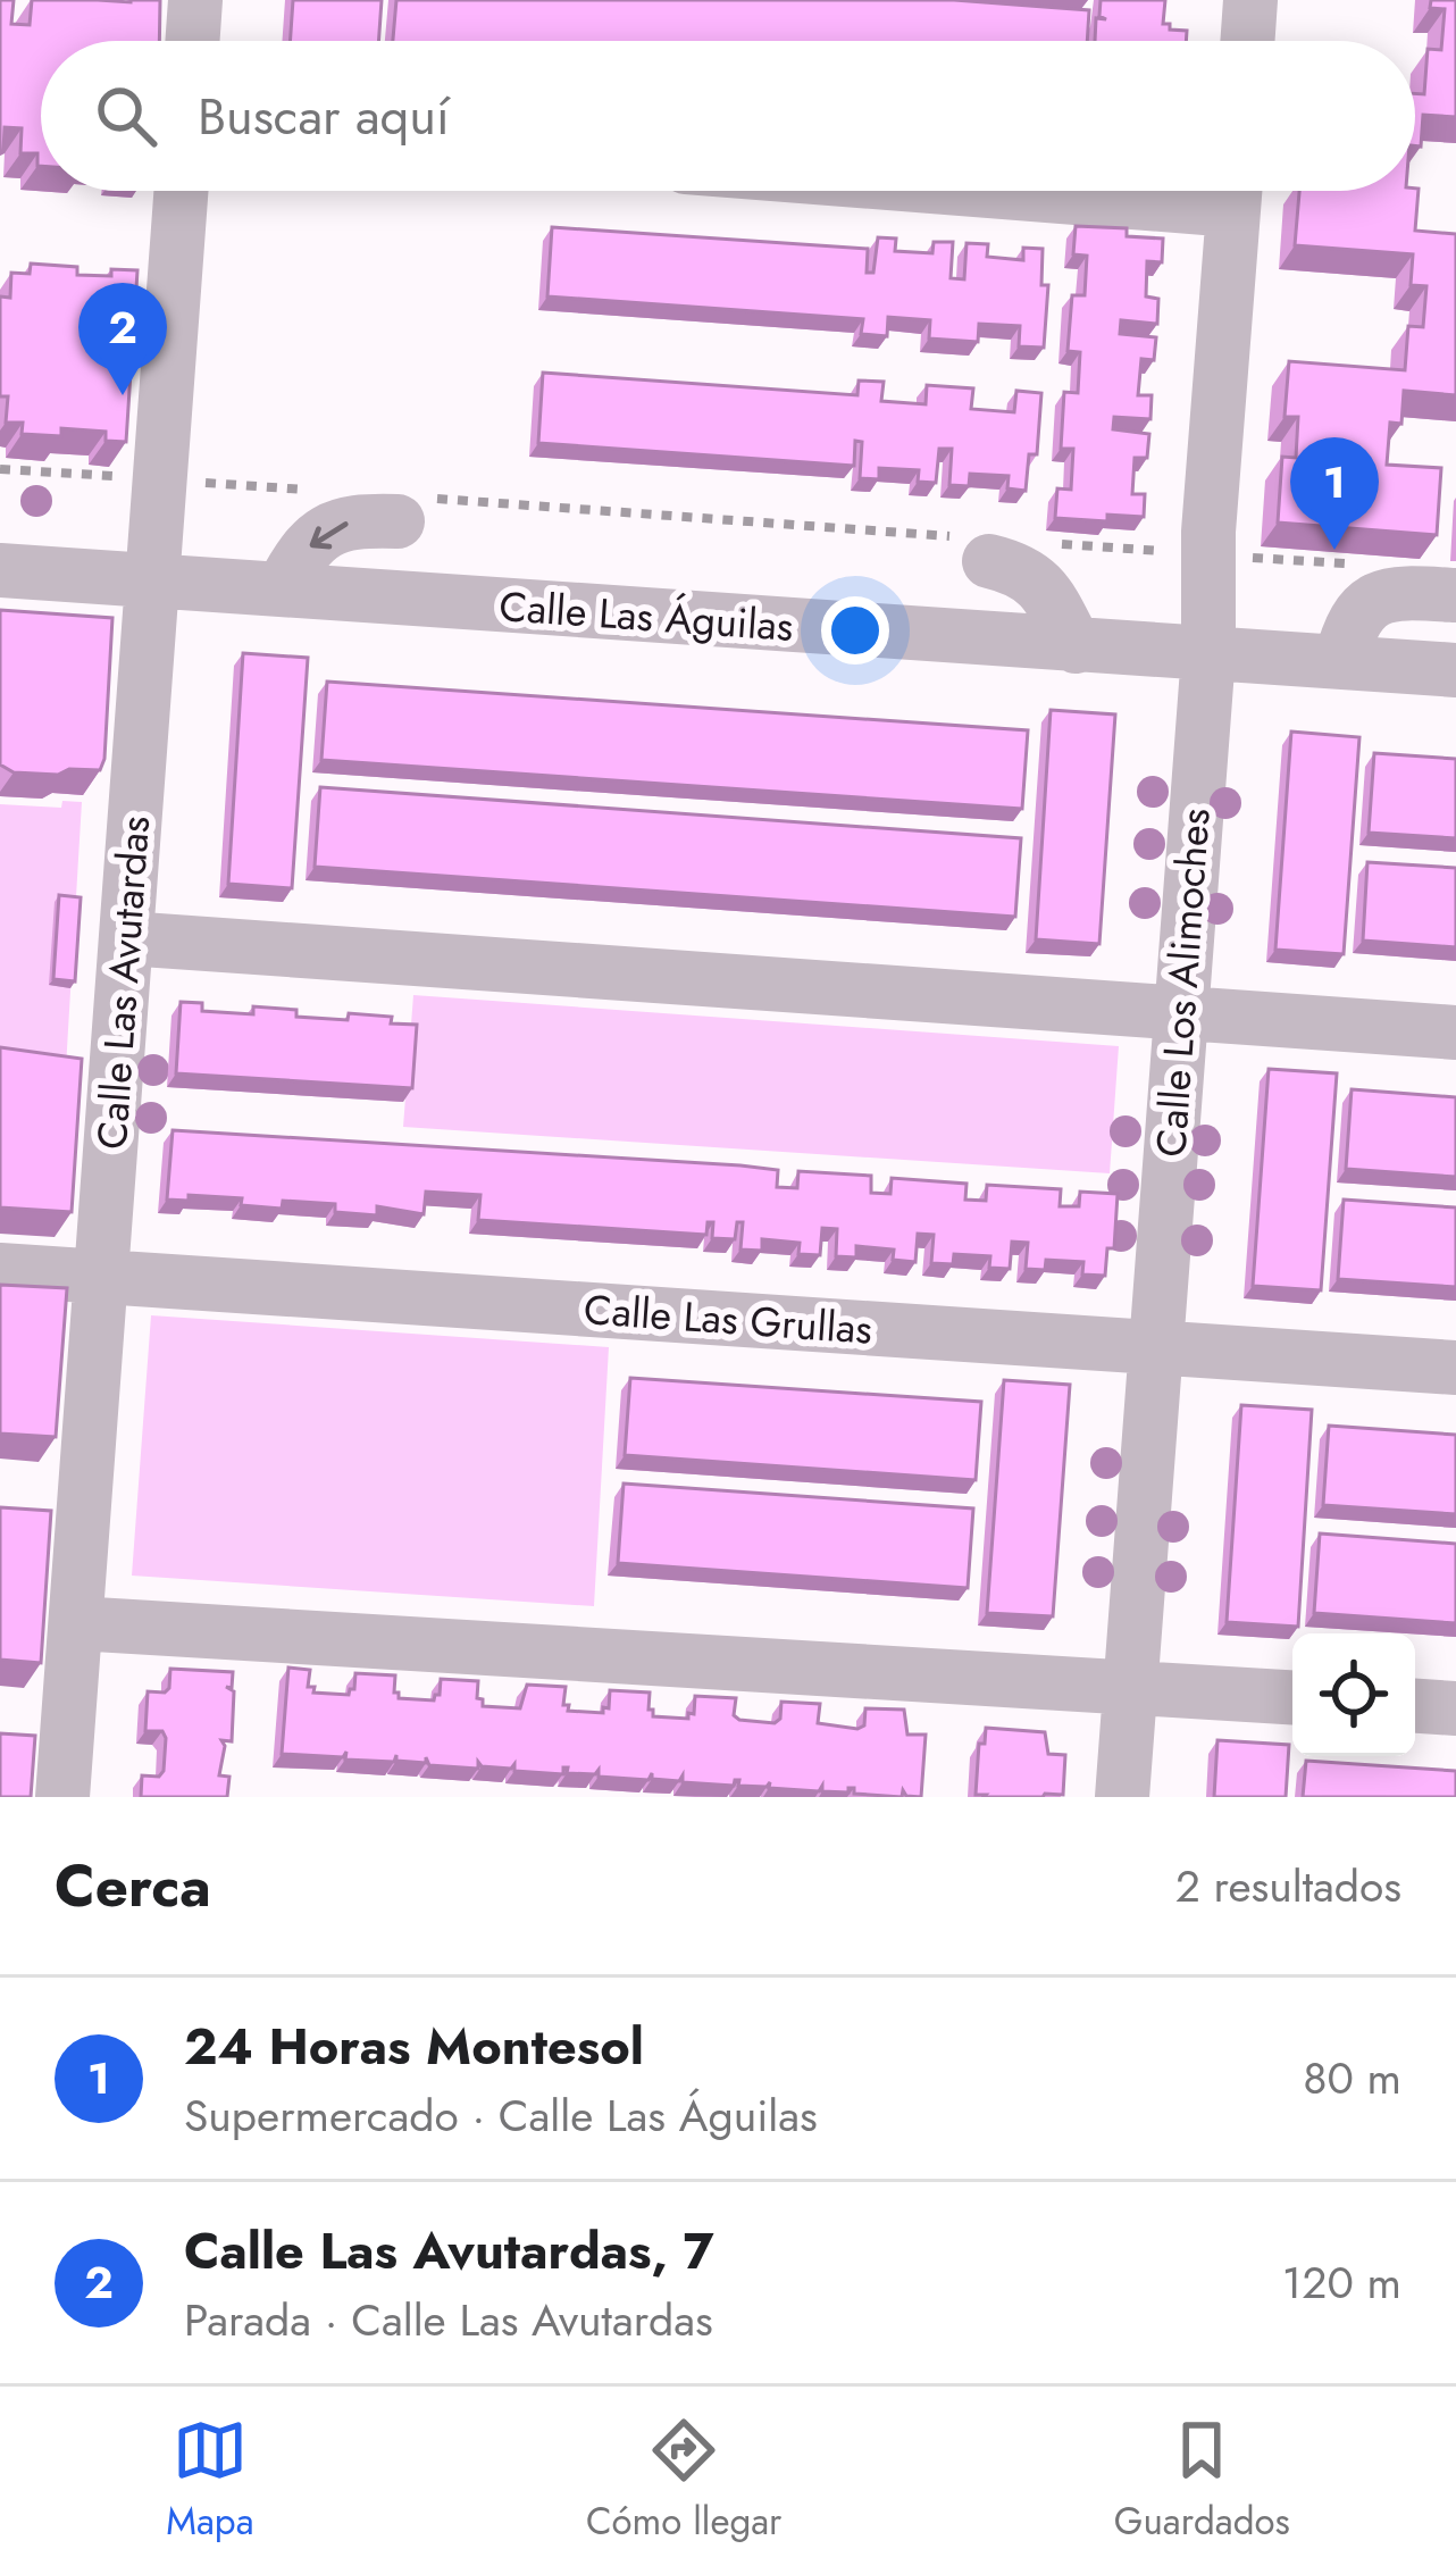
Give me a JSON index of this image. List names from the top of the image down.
{
  "streets": {
    "street": [
      "Calle Las Águilas",
      "Calle Las Avutardas",
      "Calle Los Alimoches",
      "Calle Las Grullas"
    ]
  },
  "crossings": [
    ["Calle Las Águilas", "Calle Las Avutardas"],
    ["Calle Las Águilas", "Calle Los Alimoches"],
    ["Calle Las Avutardas", "Calle Las Grullas"],
    ["Calle Los Alimoches", "Calle Las Grullas"]
  ],
  "page": {
    "search": "Buscar aquí",
    "pins": ["2", "1"],
    "heading": ["Cerca", "2 resultados"],
    "list": [
      {
        "mark": "1",
        "name": "24 Horas Montesol",
        "note": "Supermercado · Calle Las Águilas",
        "value": "80 m"
      },
      {
        "mark": "2",
        "name": "Calle Las Avutardas, 7",
        "note": "Parada · Calle Las Avutardas",
        "value": "120 m"
      }
    ],
    "nav": ["Mapa", "Cómo llegar", "Guardados"]
  }
}
